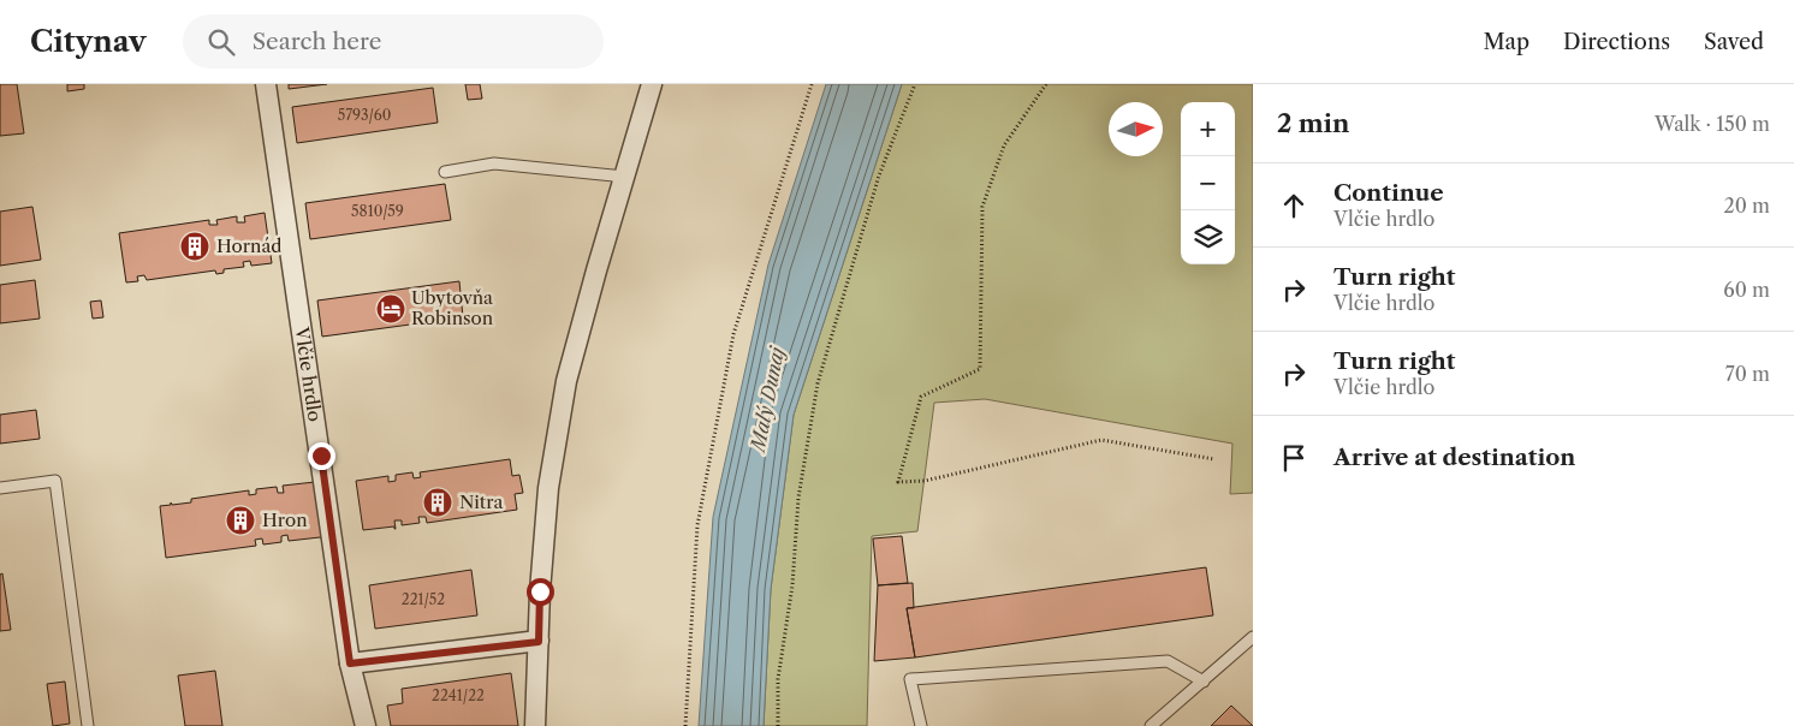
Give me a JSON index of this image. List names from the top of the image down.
{
  "streets": {
    "street": ["Vlčie hrdlo"]
  },
  "water": ["Malý Dunaj"],
  "places": {
    "building": ["Hornád", "Nitra", "Hron"],
    "hotel": ["Ubytovňa Robinson"]
  },
  "house_numbers": [
    "5793/60",
    "5810/59",
    "221/52",
    "2241/22"
  ],
  "north": "right",
  "page": {
    "header": "Citynav",
    "search": "Search here",
    "nav": ["Map", "Directions", "Saved"],
    "heading": ["2 min", "Walk · 150 m"],
    "map_buttons": ["+", "−"],
    "list": [
      ["Continue", "Vlčie hrdlo", "20 m"],
      ["Turn right", "Vlčie hrdlo", "60 m"],
      ["Turn right", "Vlčie hrdlo", "70 m"],
      "Arrive at destination"
    ]
  }
}
